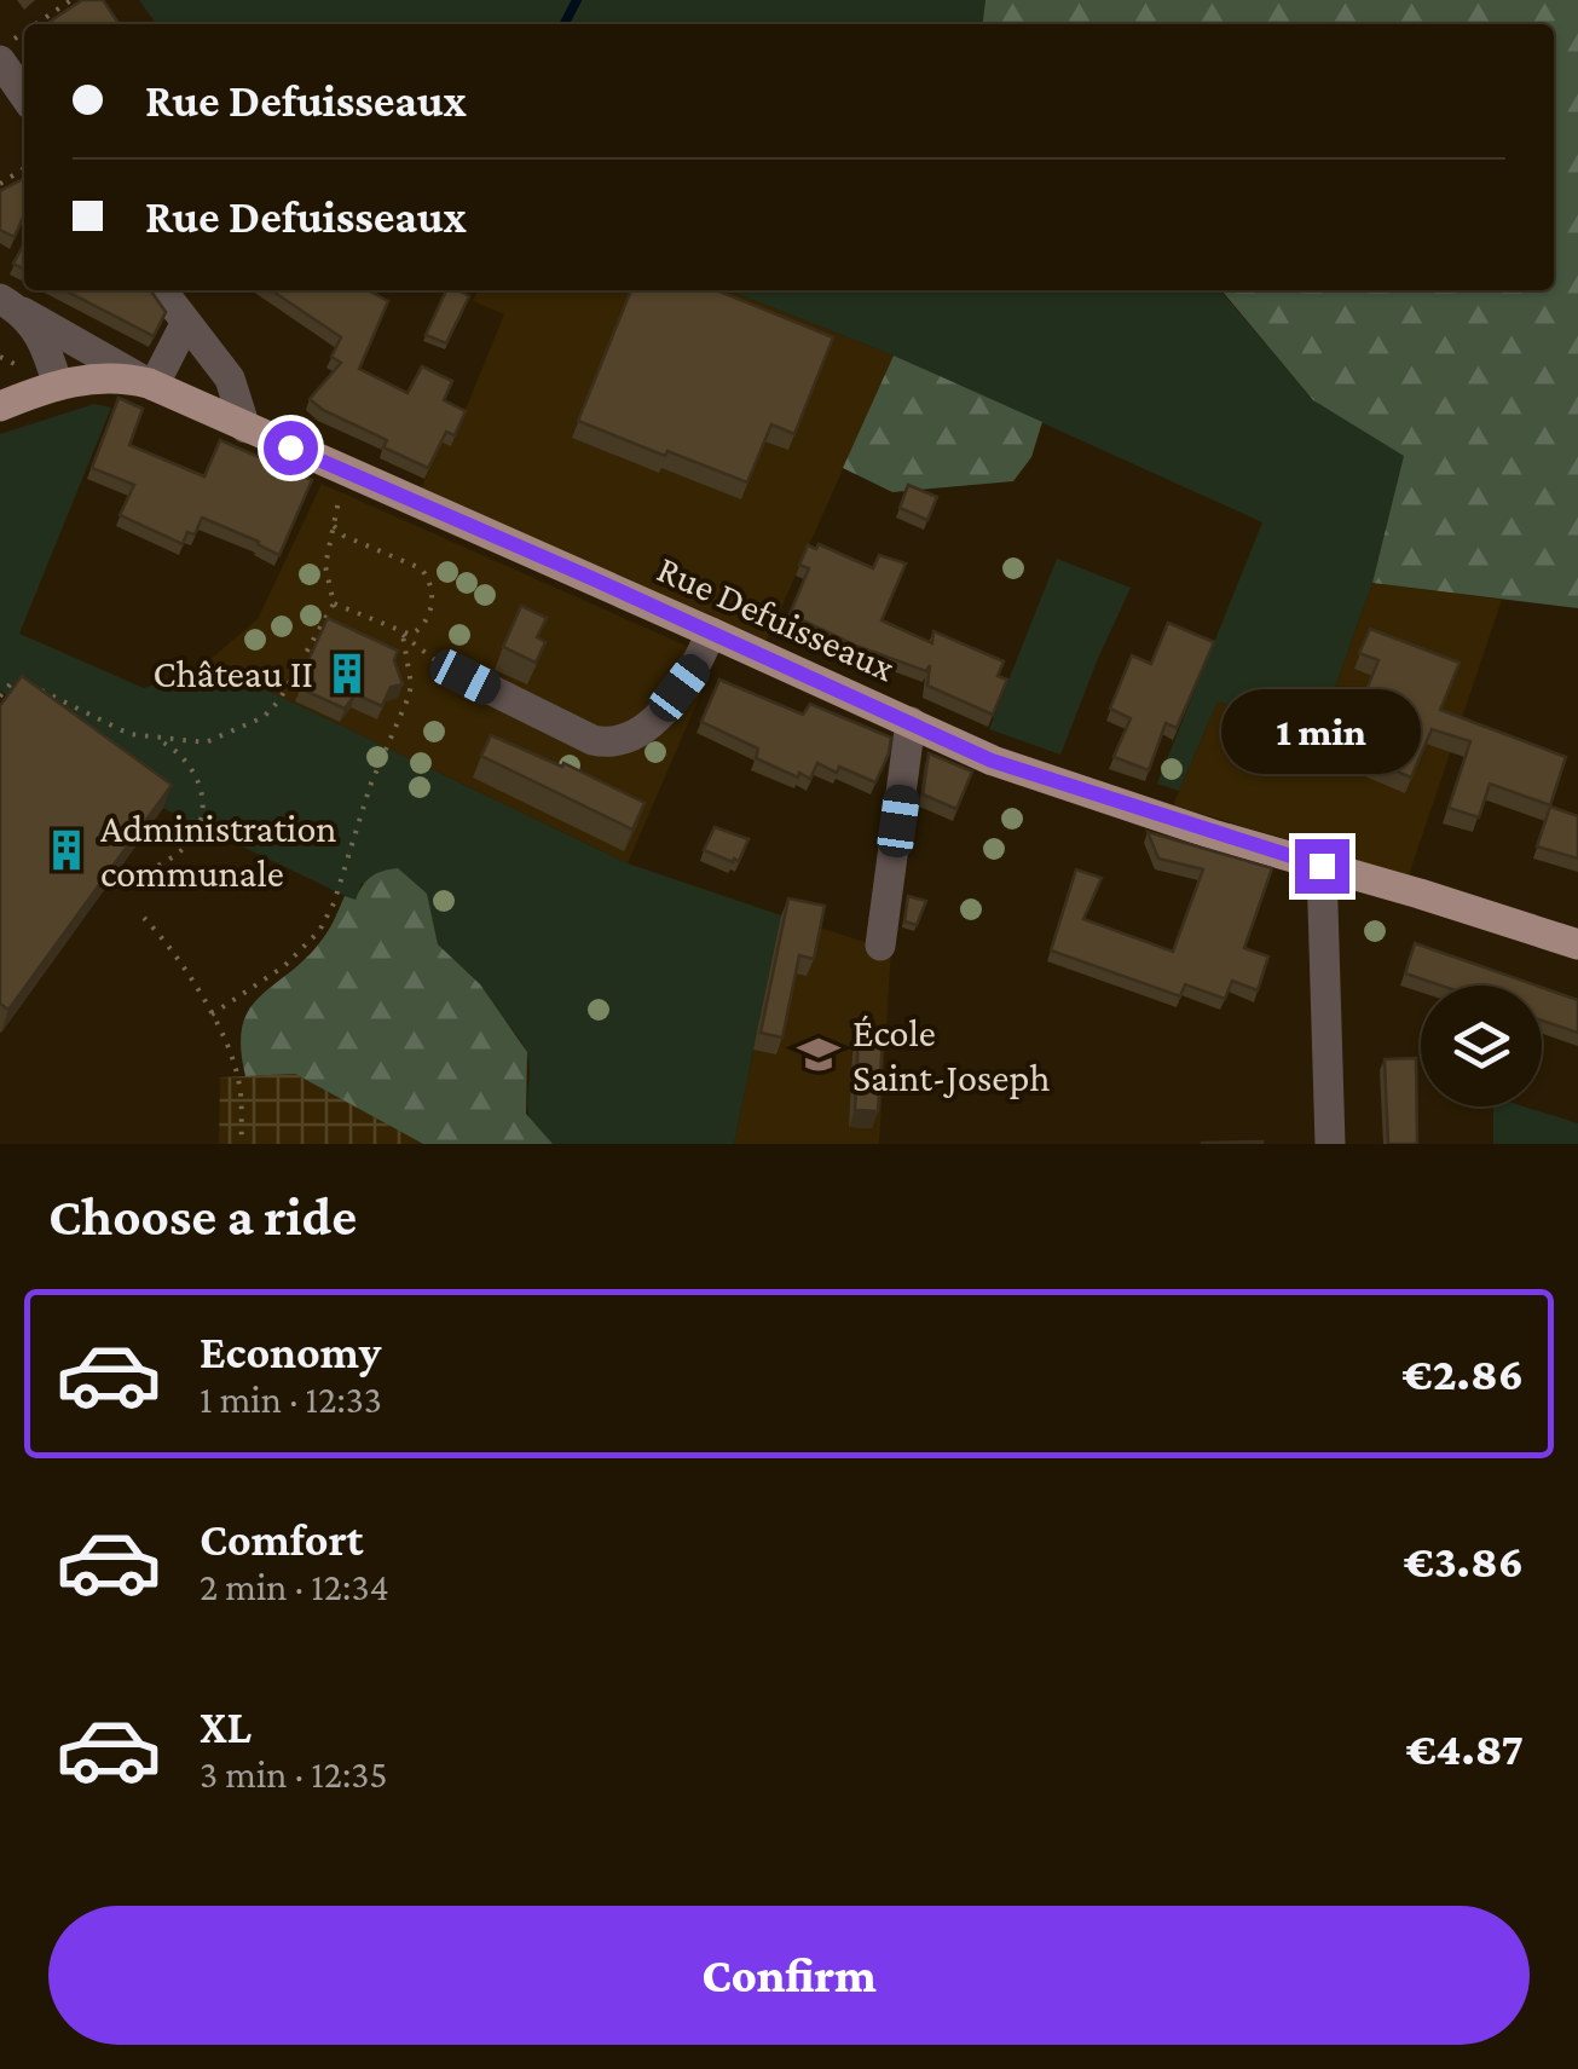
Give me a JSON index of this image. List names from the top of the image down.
{
  "streets": {
    "main road": ["Rue Defuisseaux"]
  },
  "places": {
    "building": ["Château II", "Administration communale"],
    "school or university": ["École Saint-Joseph"]
  },
  "page": {
    "banner": ["Rue Defuisseaux", "Rue Defuisseaux"],
    "bubble": "1 min",
    "heading": "Choose a ride",
    "list": [
      {
        "name": "Economy",
        "note": "1 min · 12:33",
        "value": "€2.86"
      },
      {
        "name": "Comfort",
        "note": "2 min · 12:34",
        "value": "€3.86"
      },
      {
        "name": "XL",
        "note": "3 min · 12:35",
        "value": "€4.87"
      }
    ],
    "buttons": "Confirm"
  }
}
